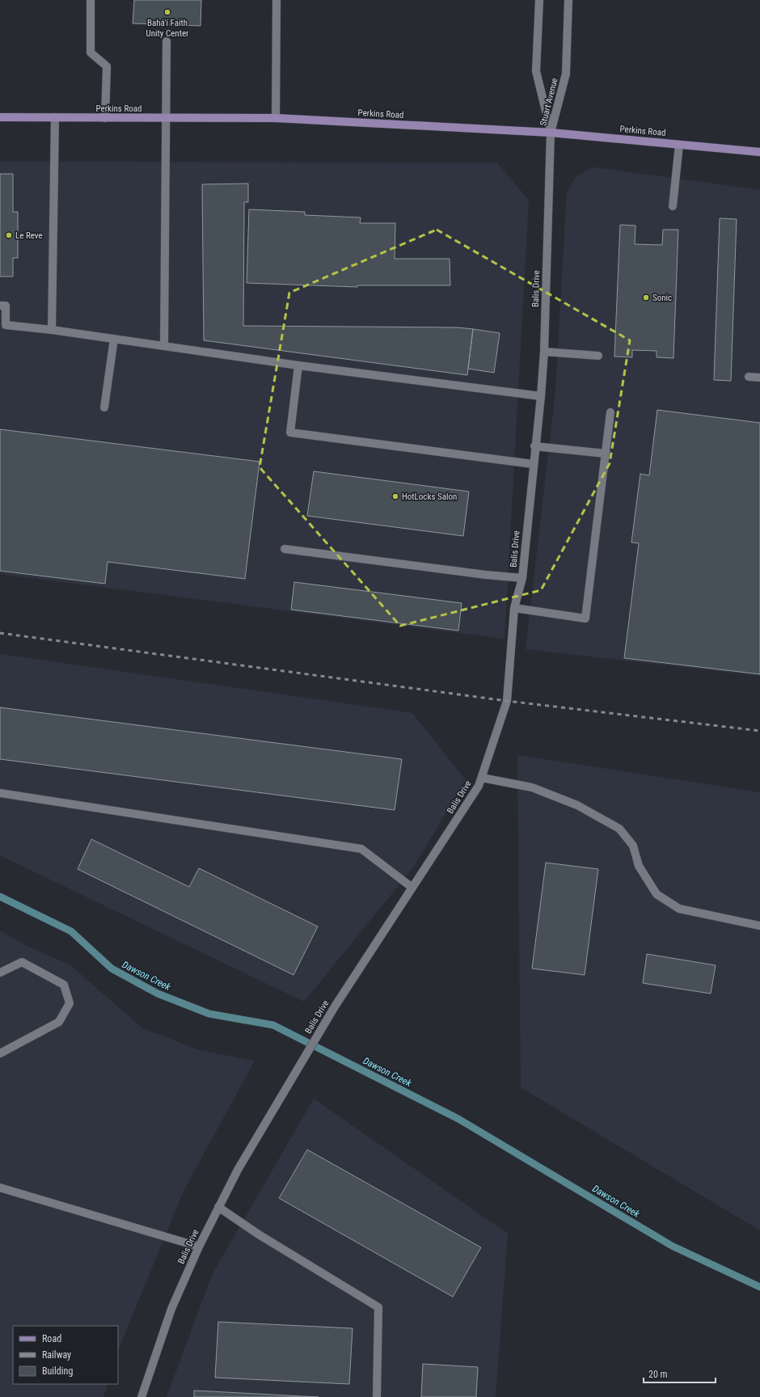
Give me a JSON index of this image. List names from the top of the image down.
{
  "streets": {
    "main road": ["Perkins Road"],
    "street": ["Stuart Avenue", "Balis Drive"]
  },
  "crossings": [
    ["Stuart Avenue", "Perkins Road"],
    ["Stuart Avenue", "Balis Drive"],
    ["Perkins Road", "Balis Drive"]
  ],
  "water": ["Dawson Creek"],
  "places": [
    "Bahá'í Faith Unity Center",
    "Le Reve",
    "Sonic",
    "HotLocks Salon"
  ],
  "legend": ["Road", "Railway", "Building"],
  "scale_bar": "20 m"
}
